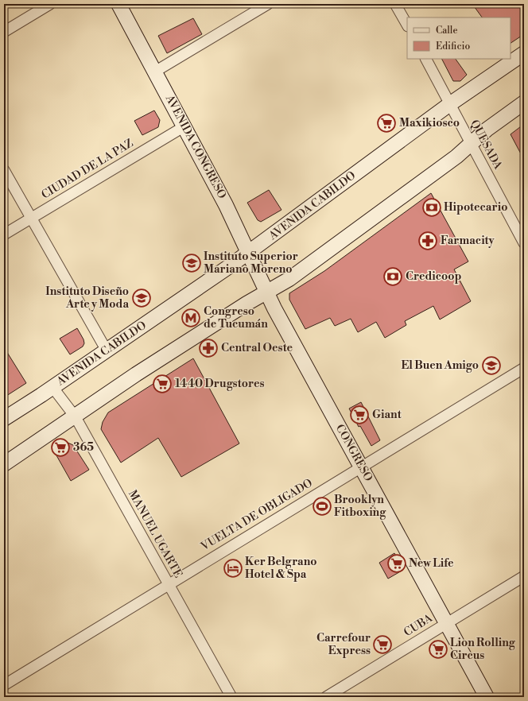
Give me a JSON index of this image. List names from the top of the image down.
{
  "streets": {
    "main road": ["AVENIDA CONGRESO", "AVENIDA CABILDO", "CONGRESO"],
    "street": [
      "QUESADA",
      "CIUDAD DE LA PAZ",
      "VUELTA DE OBLIGADO",
      "MANUEL UGARTE",
      "CUBA"
    ]
  },
  "crossings": [
    ["QUESADA", "AVENIDA CABILDO"],
    ["AVENIDA CONGRESO", "CIUDAD DE LA PAZ"],
    ["AVENIDA CONGRESO", "AVENIDA CABILDO"],
    ["AVENIDA CONGRESO", "CONGRESO"],
    ["AVENIDA CABILDO", "MANUEL UGARTE"],
    ["CONGRESO", "VUELTA DE OBLIGADO"],
    ["CONGRESO", "CUBA"],
    ["VUELTA DE OBLIGADO", "MANUEL UGARTE"]
  ],
  "places": {
    "supermarket": [
      "Maxikiosco",
      "1440 Drugstores",
      "Giant",
      "365",
      "New Life",
      "Carrefour Express",
      "Lion Rolling Circus"
    ],
    "bank": ["Hipotecario", "Credicoop"],
    "pharmacy": ["Farmacity", "Central Oeste"],
    "school or university": ["Instituto Superior Mariano Moreno", "Instituto Diseño Arte y Moda", "El Buen Amigo"],
    "metro station": ["Congreso de Tucumán"],
    "sports": ["Brooklyn Fitboxing"],
    "hotel": ["Ker Belgrano Hotel & Spa"]
  },
  "legend": ["Calle", "Edificio"]
}
